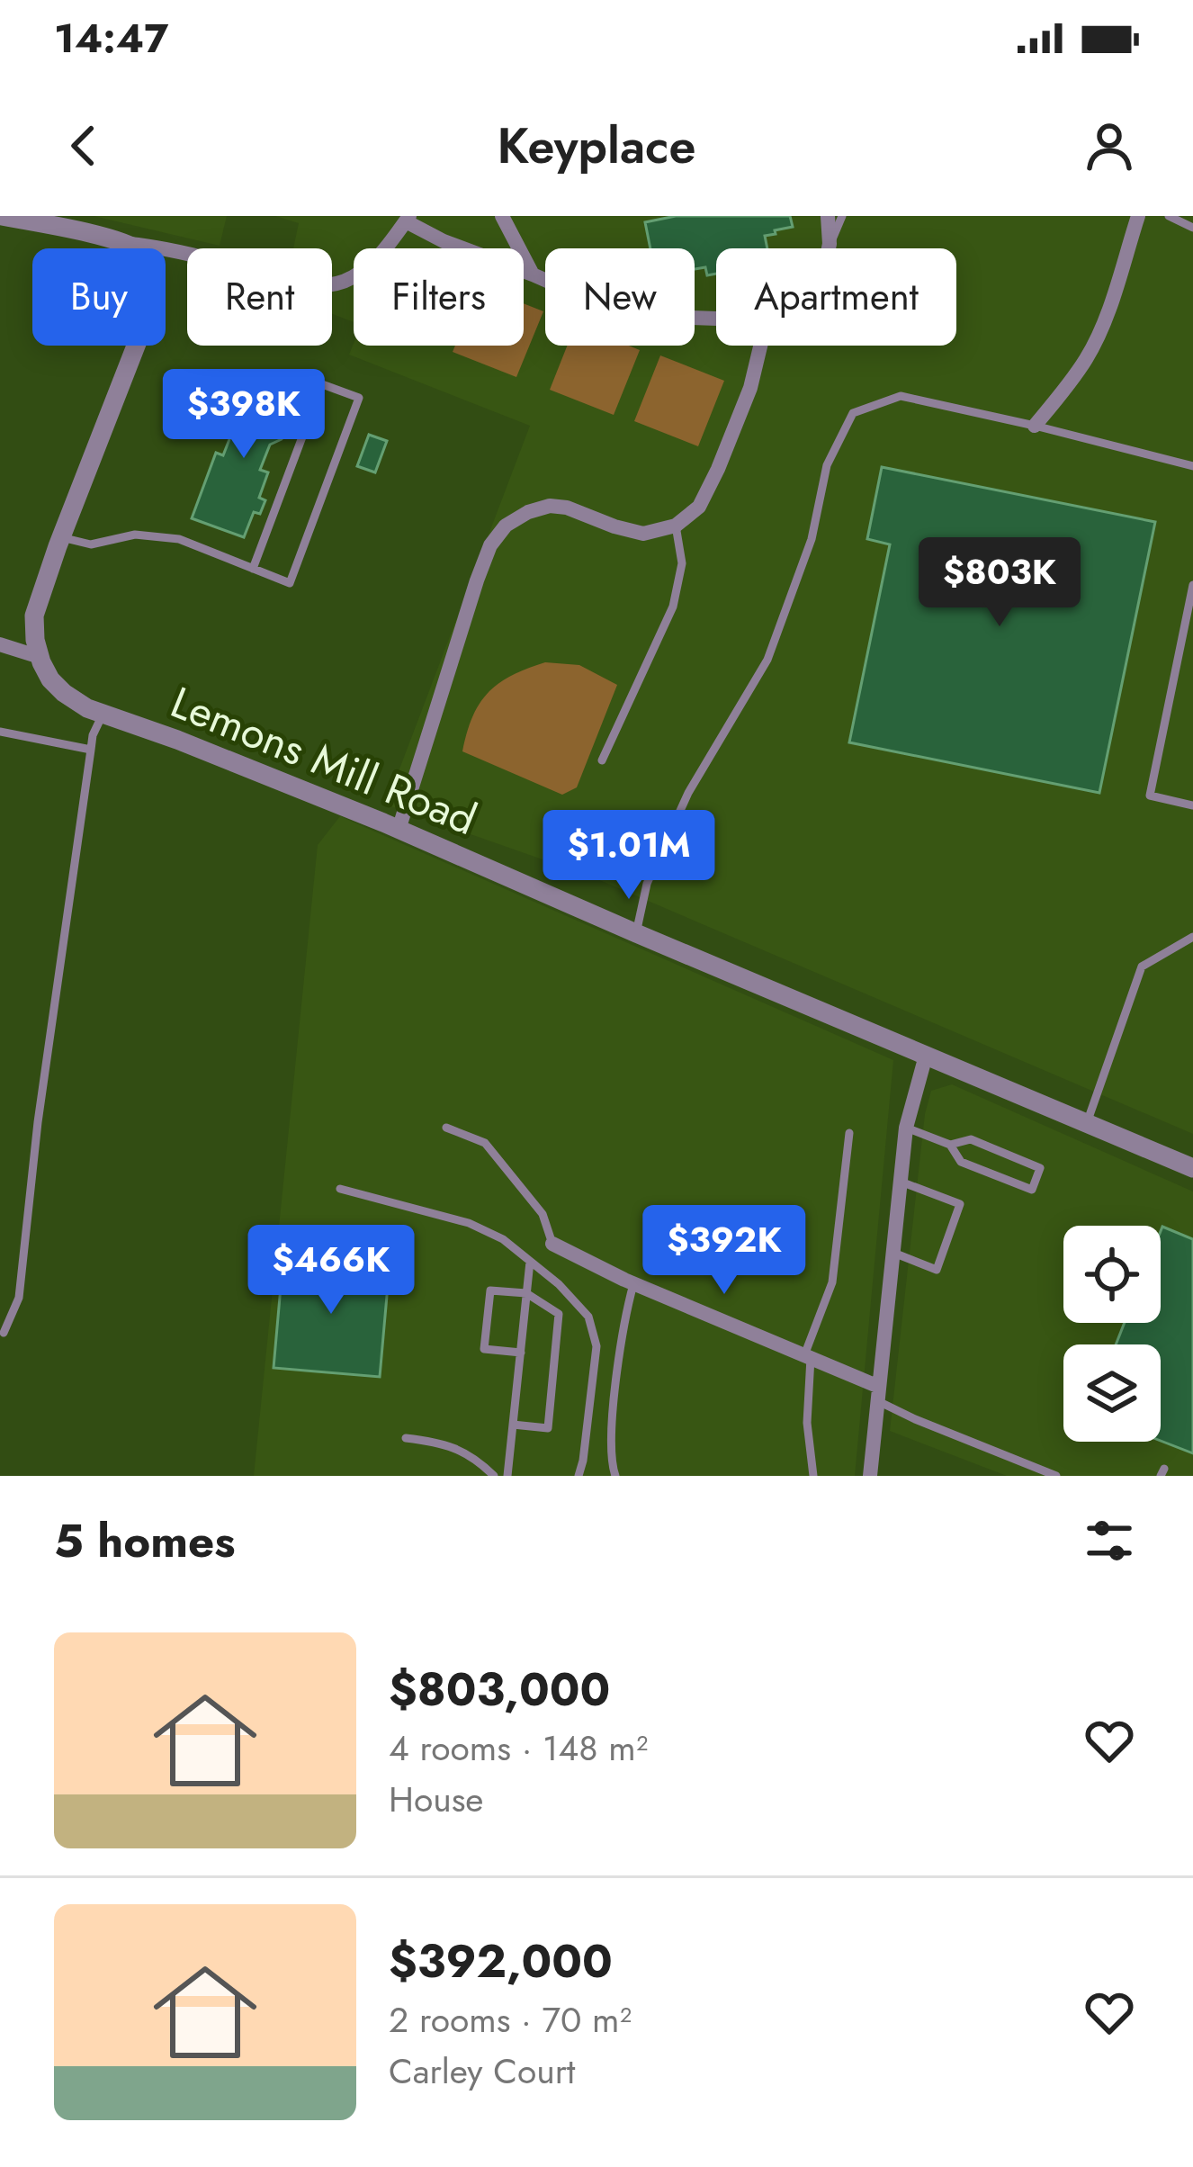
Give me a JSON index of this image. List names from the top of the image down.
{
  "streets": {
    "street": ["Lemons Mill Road"]
  },
  "page": {
    "status": "14:47",
    "header": "Keyplace",
    "chip": [
      "Buy",
      "Rent",
      "Filters",
      "New",
      "Apartment"
    ],
    "price": [
      "$398K",
      "$803K",
      "$1.01M",
      "$392K",
      "$466K"
    ],
    "heading": "5 homes",
    "list": [
      {
        "name": "$803,000",
        "note": "4 rooms · 148 m² · House"
      },
      {
        "name": "$392,000",
        "note": "2 rooms · 70 m² · Carley Court"
      }
    ]
  }
}
